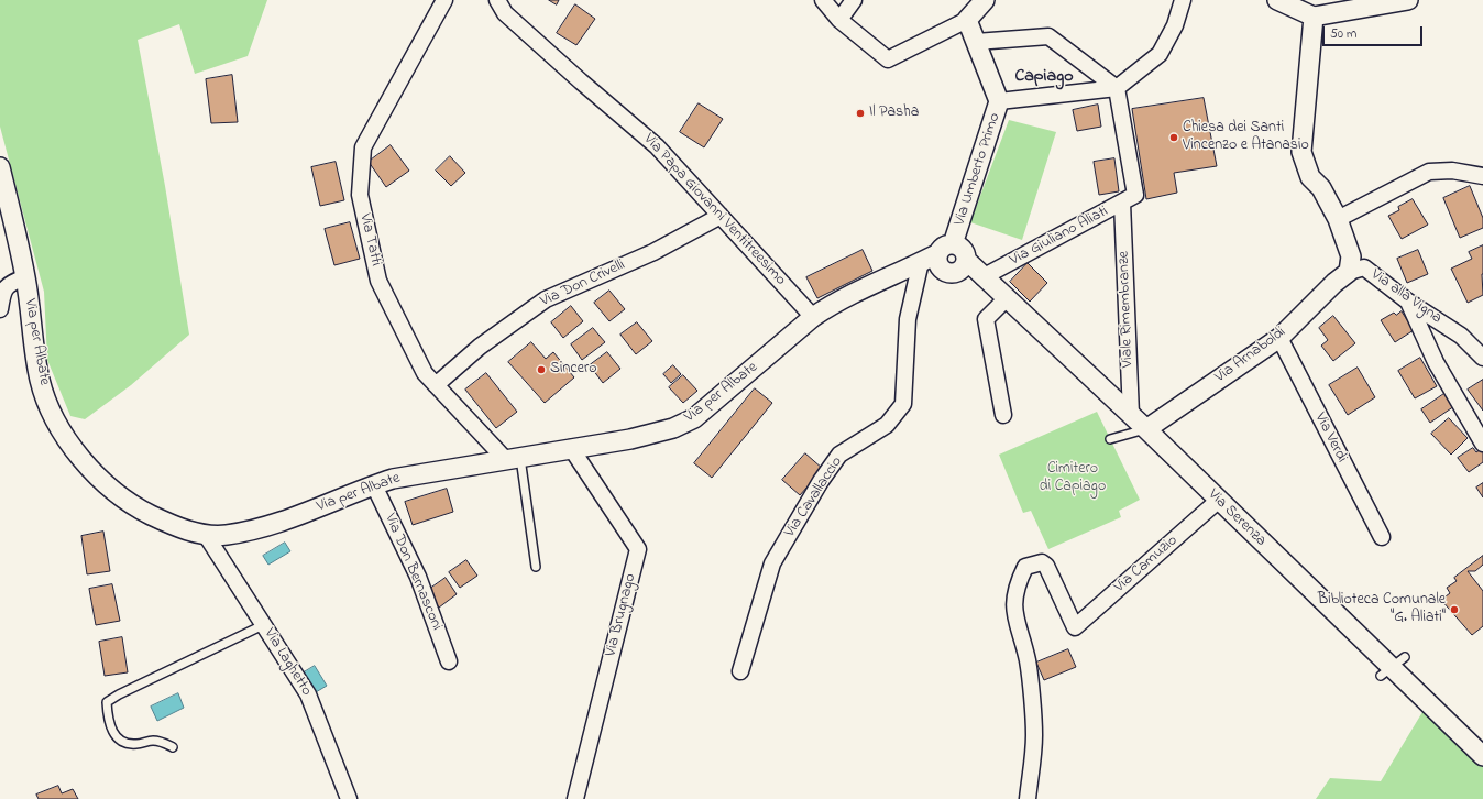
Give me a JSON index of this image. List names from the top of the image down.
{
  "streets": {
    "street": [
      "Via Umberto Primo",
      "Via Papa Giovanni Ventitreesimo",
      "Via Giuliano Aliati",
      "Via Tatti",
      "Via Don Crivelli",
      "Via alla Vigna",
      "Viale Rimembranze",
      "Via per Albate",
      "Via Arnaboldi",
      "Via Verdi",
      "Via Cavallaccio",
      "Via Serenza",
      "Via Camuzio",
      "Via Don Bernasconi",
      "Via Brugnago",
      "Via Laghetto"
    ]
  },
  "crossings": [
    ["Via Umberto Primo", "Via per Albate"],
    ["Via Papa Giovanni Ventitreesimo", "Via Don Crivelli"],
    ["Via Papa Giovanni Ventitreesimo", "Via per Albate"],
    ["Via Giuliano Aliati", "Viale Rimembranze"],
    ["Via Giuliano Aliati", "Via Serenza"],
    ["Via Tatti", "Via Don Crivelli"],
    ["Via Tatti", "Via per Albate"],
    ["Via alla Vigna", "Via Arnaboldi"],
    ["Viale Rimembranze", "Via Serenza"],
    ["Via per Albate", "Via Cavallaccio"],
    ["Via per Albate", "Via Don Bernasconi"],
    ["Via per Albate", "Via Brugnago"],
    ["Via per Albate", "Via Laghetto"],
    ["Via Arnaboldi", "Via Verdi"],
    ["Via Arnaboldi", "Via Serenza"],
    ["Via Serenza", "Via Camuzio"]
  ],
  "districts": ["Capiago"],
  "parks": ["Cimitero di Capiago"],
  "places": [
    "Il Pasha",
    "Chiesa dei Santi Vincenzo e Atanasio",
    "Sincero",
    "Biblioteca Comunale \"G. Aliati\""
  ],
  "scale_bar": "50 m"
}
